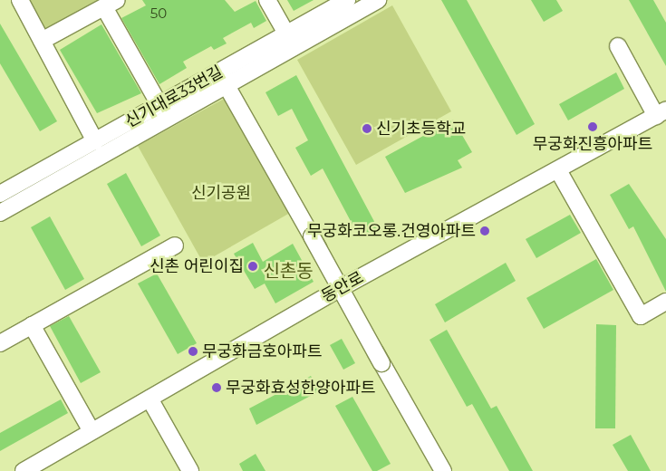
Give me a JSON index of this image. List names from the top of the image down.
{
  "streets": {
    "street": ["신기대로33번길", "동안로"]
  },
  "districts": ["신촌동"],
  "parks": ["신기공원"],
  "places": [
    "무궁화진흥아파트",
    "신기초등학교",
    "무궁화코오롱.건영아파트",
    "신촌 어린이집",
    "무궁화금호아파트",
    "무궁화효성한양아파트"
  ],
  "house_numbers": ["50"]
}
